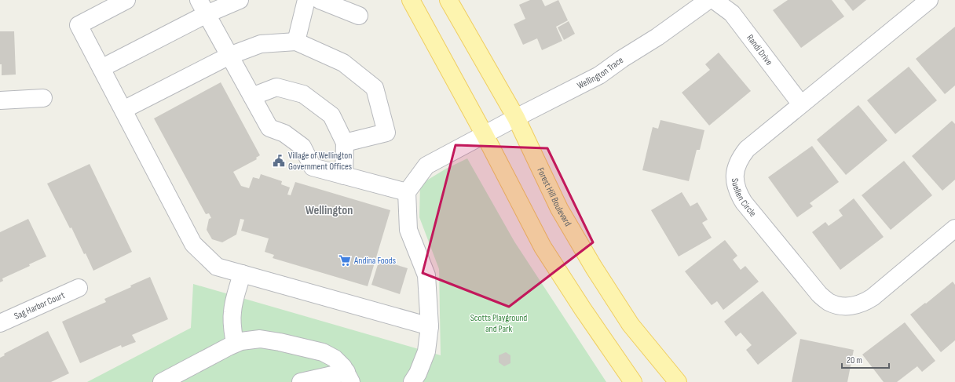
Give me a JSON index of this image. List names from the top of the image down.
{
  "streets": {
    "main road": ["Forest Hill Boulevard"],
    "street": [
      "Randi Drive",
      "Wellington Trace",
      "Suellen Circle",
      "Sag Harbor Court"
    ]
  },
  "crossings": [
    ["Randi Drive", "Suellen Circle"],
    ["Wellington Trace", "Forest Hill Boulevard"]
  ],
  "districts": ["Wellington"],
  "parks": ["Scotts Playground and Park"],
  "places": {
    "public building": ["Village of Wellington Government Offices"],
    "supermarket": ["Andina Foods"]
  },
  "scale_bar": "20 m"
}
